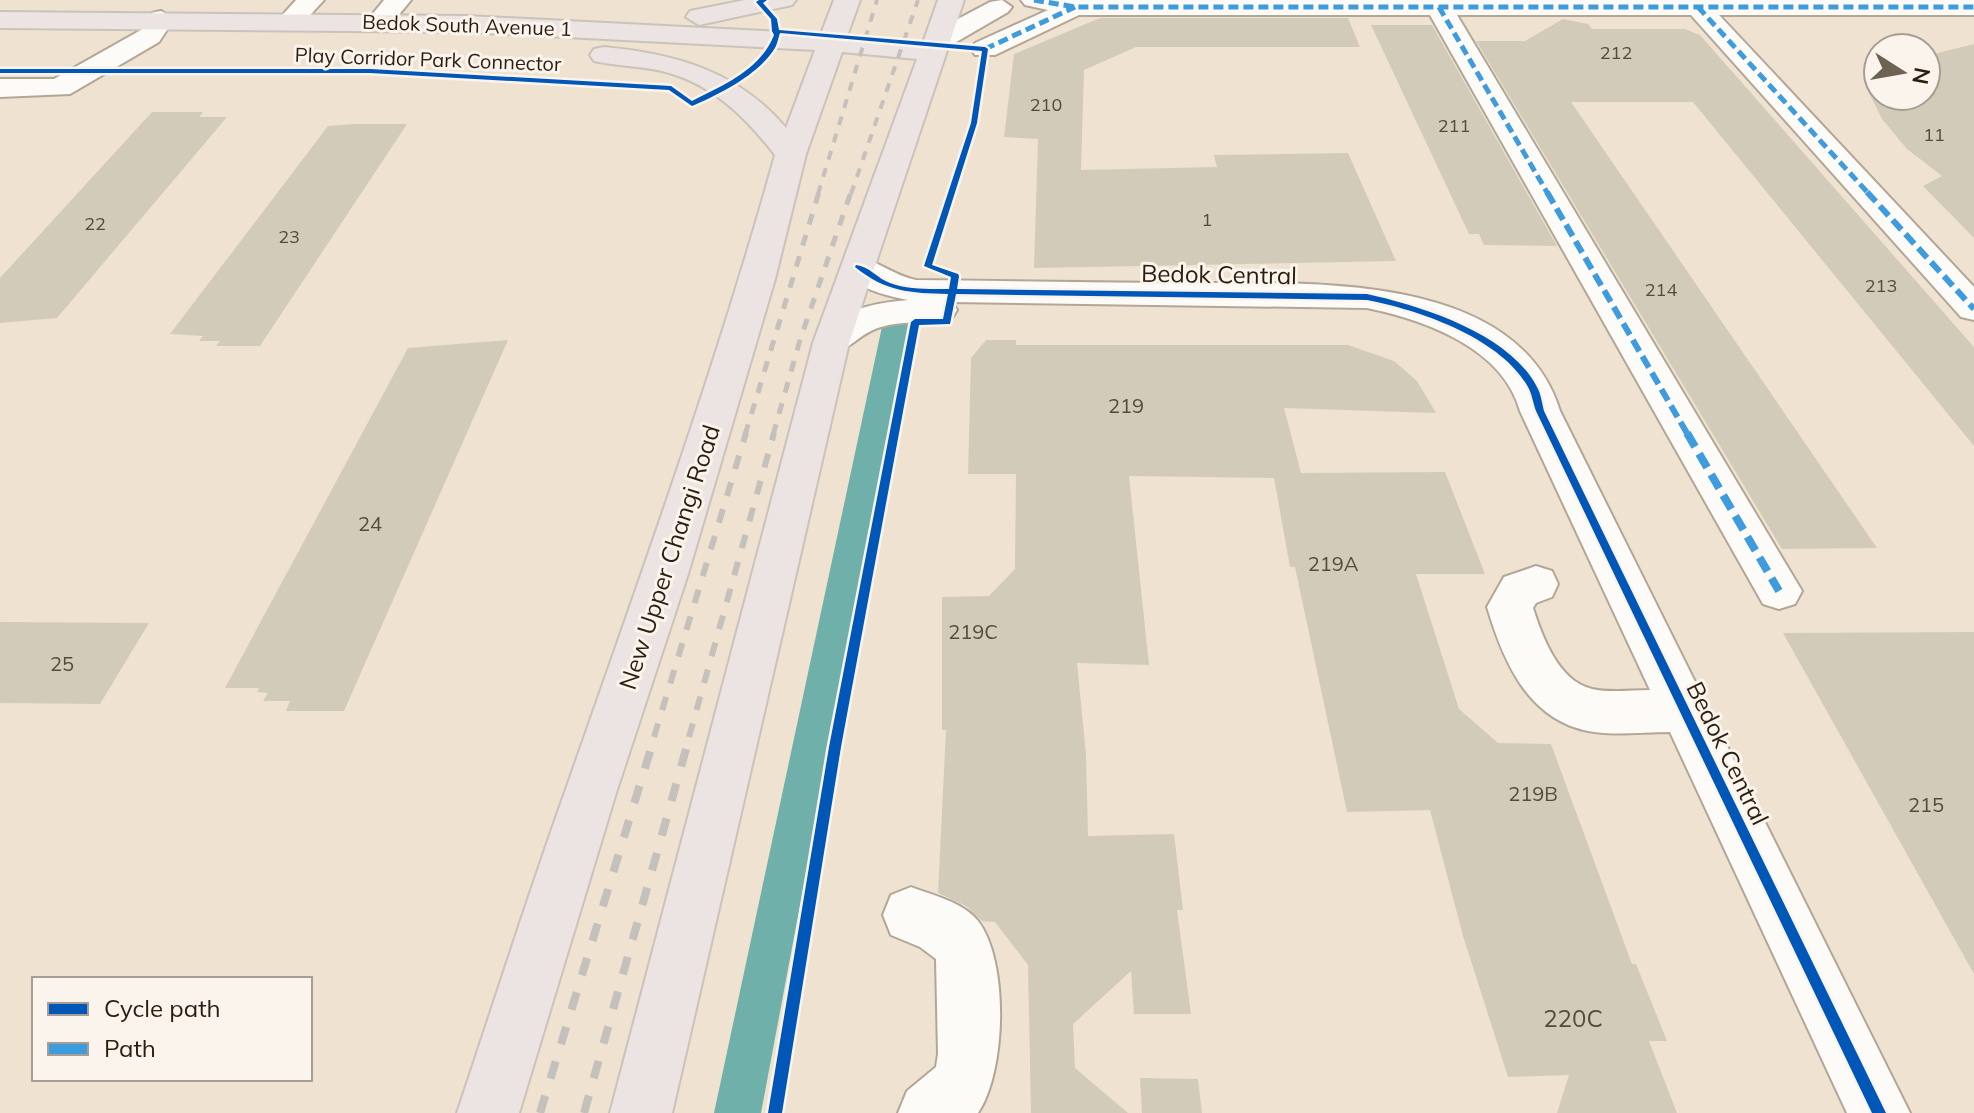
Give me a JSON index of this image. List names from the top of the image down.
{
  "streets": {
    "main road": ["Bedok South Avenue 1", "New Upper Changi Road"],
    "street": ["Bedok Central"],
    "cycle path": ["Play Corridor Park Connector"]
  },
  "crossings": [
    ["Bedok South Avenue 1", "New Upper Changi Road"]
  ],
  "house_numbers": [
    "212",
    "210",
    "211",
    "11",
    "1",
    "22",
    "23",
    "213",
    "214",
    "219",
    "24",
    "219A",
    "219C",
    "25",
    "219B",
    "215",
    "220C"
  ],
  "legend": ["Cycle path", "Path"],
  "north": "right"
}
